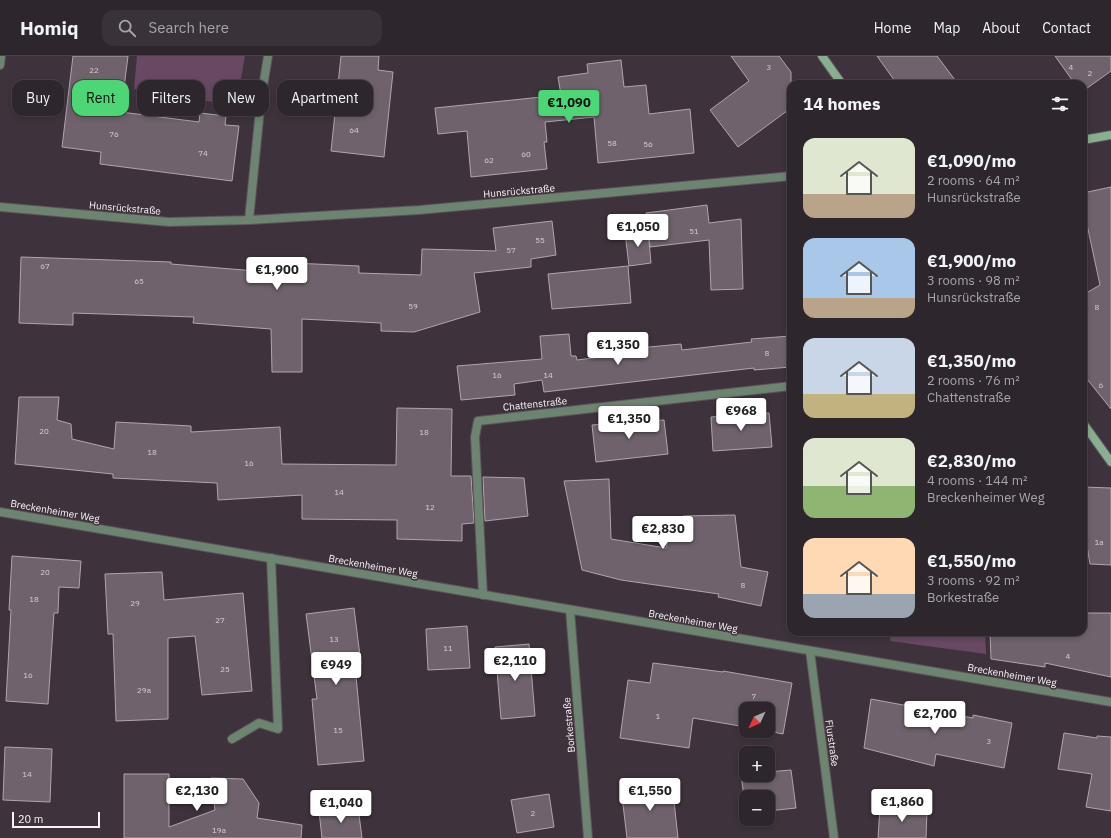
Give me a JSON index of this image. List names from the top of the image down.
{
  "streets": {
    "street": [
      "Hunsrückstraße",
      "Chattenstraße",
      "Breckenheimer Weg",
      "Borkestraße",
      "Flurstraße"
    ]
  },
  "crossings": [
    ["Chattenstraße", "Breckenheimer Weg"],
    ["Breckenheimer Weg", "Borkestraße"],
    ["Breckenheimer Weg", "Flurstraße"]
  ],
  "house_numbers": [
    "3",
    "4",
    "22",
    "2",
    "64",
    "76",
    "58",
    "56",
    "74",
    "60",
    "62",
    "51",
    "55",
    "57",
    "67",
    "65",
    "59",
    "8",
    "8",
    "16",
    "14",
    "6",
    "20",
    "18",
    "18",
    "16",
    "14",
    "12",
    "1a",
    "20",
    "8",
    "18",
    "29",
    "27",
    "13",
    "11",
    "4",
    "25",
    "16",
    "29a",
    "7",
    "1",
    "15",
    "3",
    "14",
    "2",
    "19a"
  ],
  "scale_bar": "20 m",
  "north": "bottom left",
  "page": {
    "header": "Homiq",
    "search": "Search here",
    "nav": [
      "Home",
      "Map",
      "About",
      "Contact"
    ],
    "chip": [
      "Buy",
      "Rent",
      "Filters",
      "New",
      "Apartment"
    ],
    "heading": "14 homes",
    "price": [
      "€1,090",
      "€1,050",
      "€1,900",
      "€1,350",
      "€968",
      "€1,350",
      "€2,830",
      "€2,110",
      "€949",
      "€2,700",
      "€2,130",
      "€1,550",
      "€1,860",
      "€1,040"
    ],
    "list": [
      {
        "name": "€1,090/mo",
        "note": "2 rooms · 64 m² · Hunsrückstraße"
      },
      {
        "name": "€1,900/mo",
        "note": "3 rooms · 98 m² · Hunsrückstraße"
      },
      {
        "name": "€1,350/mo",
        "note": "2 rooms · 76 m² · Chattenstraße"
      },
      {
        "name": "€2,830/mo",
        "note": "4 rooms · 144 m² · Breckenheimer Weg"
      },
      {
        "name": "€1,550/mo",
        "note": "3 rooms · 92 m² · Borkestraße"
      }
    ],
    "map_buttons": ["+", "−"],
    "scale": "20 m"
  }
}
